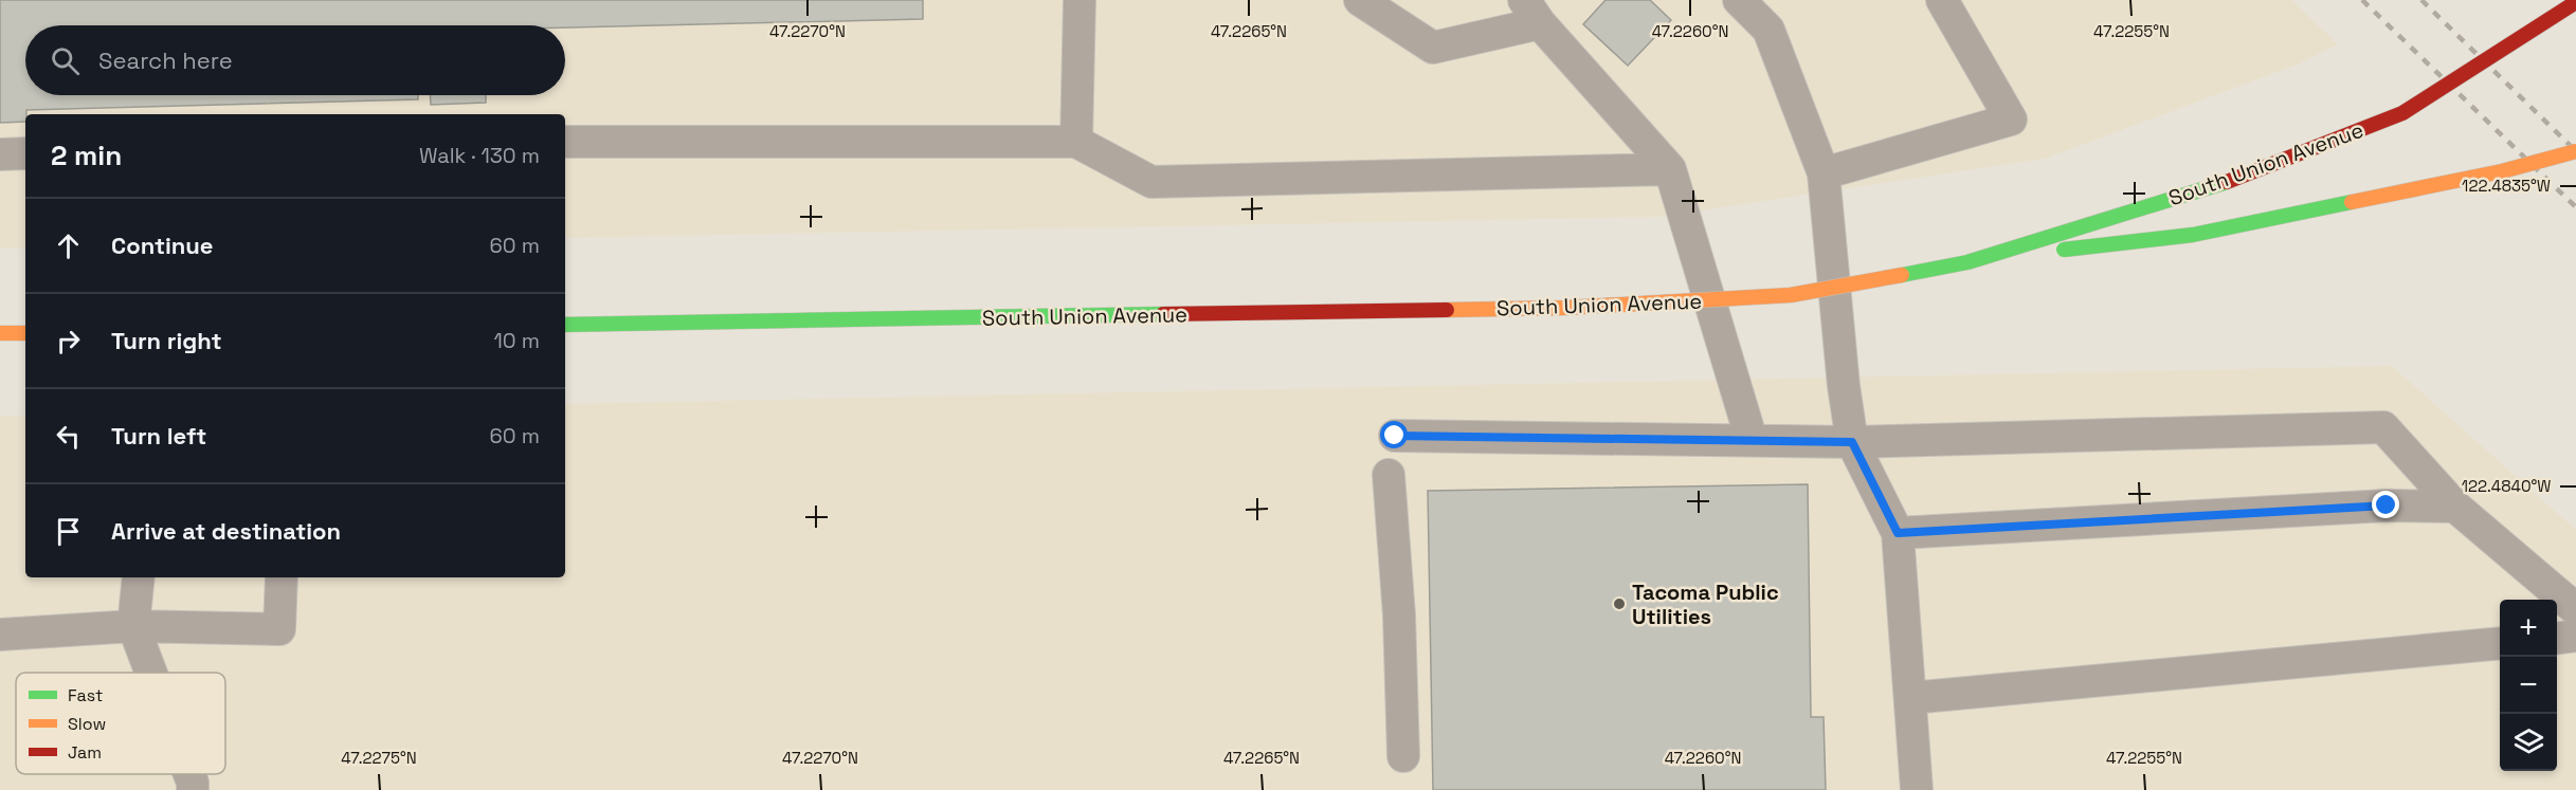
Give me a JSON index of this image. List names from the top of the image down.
{
  "streets": {
    "main road": ["South Union Avenue"]
  },
  "places": ["Tacoma Public Utilities"],
  "legend": ["Fast", "Slow", "Jam"],
  "page": {
    "search": "Search here",
    "heading": ["2 min", "Walk · 130 m"],
    "list": [
      ["Continue", "60 m"],
      ["Turn right", "10 m"],
      ["Turn left", "60 m"],
      "Arrive at destination"
    ],
    "map_buttons": ["+", "−"]
  },
  "coordinates": [
    "47.2270°N",
    "47.2265°N",
    "47.2260°N",
    "47.2255°N",
    "122.4835°W",
    "122.4840°W",
    "47.2275°N"
  ]
}
